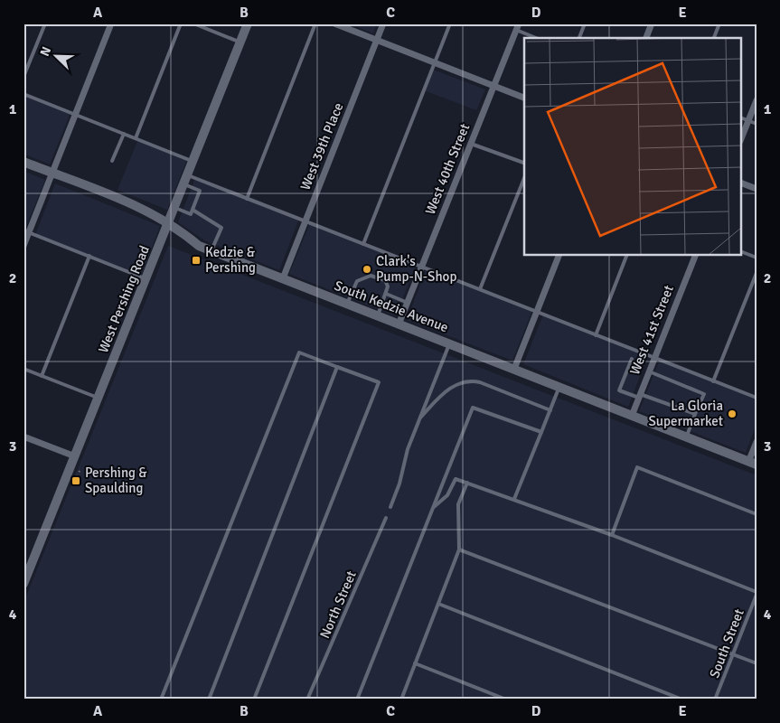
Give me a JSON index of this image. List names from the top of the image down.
{
  "streets": {
    "main road": ["West Pershing Road", "South Kedzie Avenue"],
    "street": ["West 39th Place", "West 40th Street", "West 41st Street"],
    "lane": ["North Street", "South Street"]
  },
  "crossings": [
    ["West 39th Place", "South Kedzie Avenue"],
    ["West 40th Street", "South Kedzie Avenue"],
    ["West Pershing Road", "South Kedzie Avenue"],
    ["South Kedzie Avenue", "West 41st Street"]
  ],
  "places": {
    "transit": ["Kedzie & Pershing", "Pershing & Spaulding"],
    "other": ["Clark's Pump-N-Shop", "La Gloria Supermarket"]
  },
  "north": "top left",
  "grid": {
    "columns": [
      "A",
      "B",
      "C",
      "D",
      "E"
    ],
    "rows": [
      "1",
      "2",
      "3",
      "4"
    ]
  }
}
